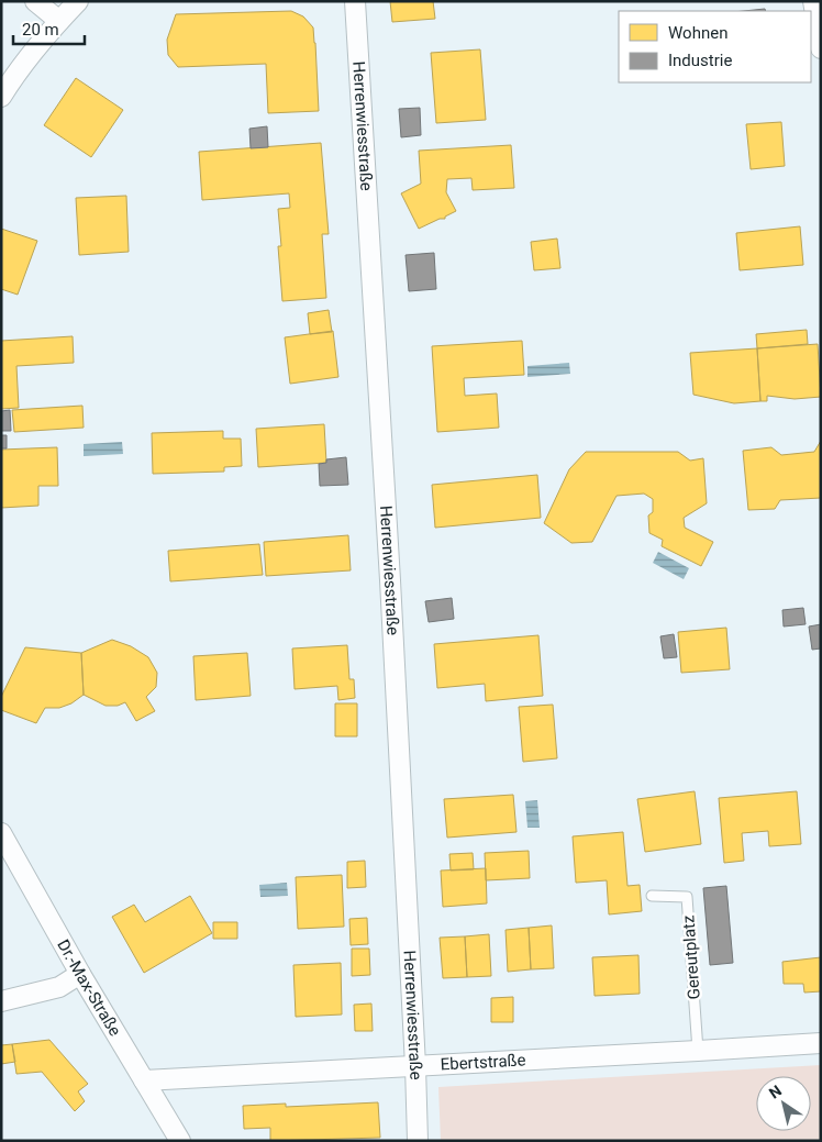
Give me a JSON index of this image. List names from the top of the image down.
{
  "streets": {
    "street": ["Herrenwiesstraße", "Dr.-Max-Straße", "Ebertstraße"],
    "lane": ["Gereutplatz"]
  },
  "crossings": [
    ["Herrenwiesstraße", "Ebertstraße"],
    ["Gereutplatz", "Ebertstraße"],
    ["Dr.-Max-Straße", "Ebertstraße"]
  ],
  "legend": ["Wohnen", "Industrie"],
  "scale_bar": "20 m",
  "north": "top left"
}
